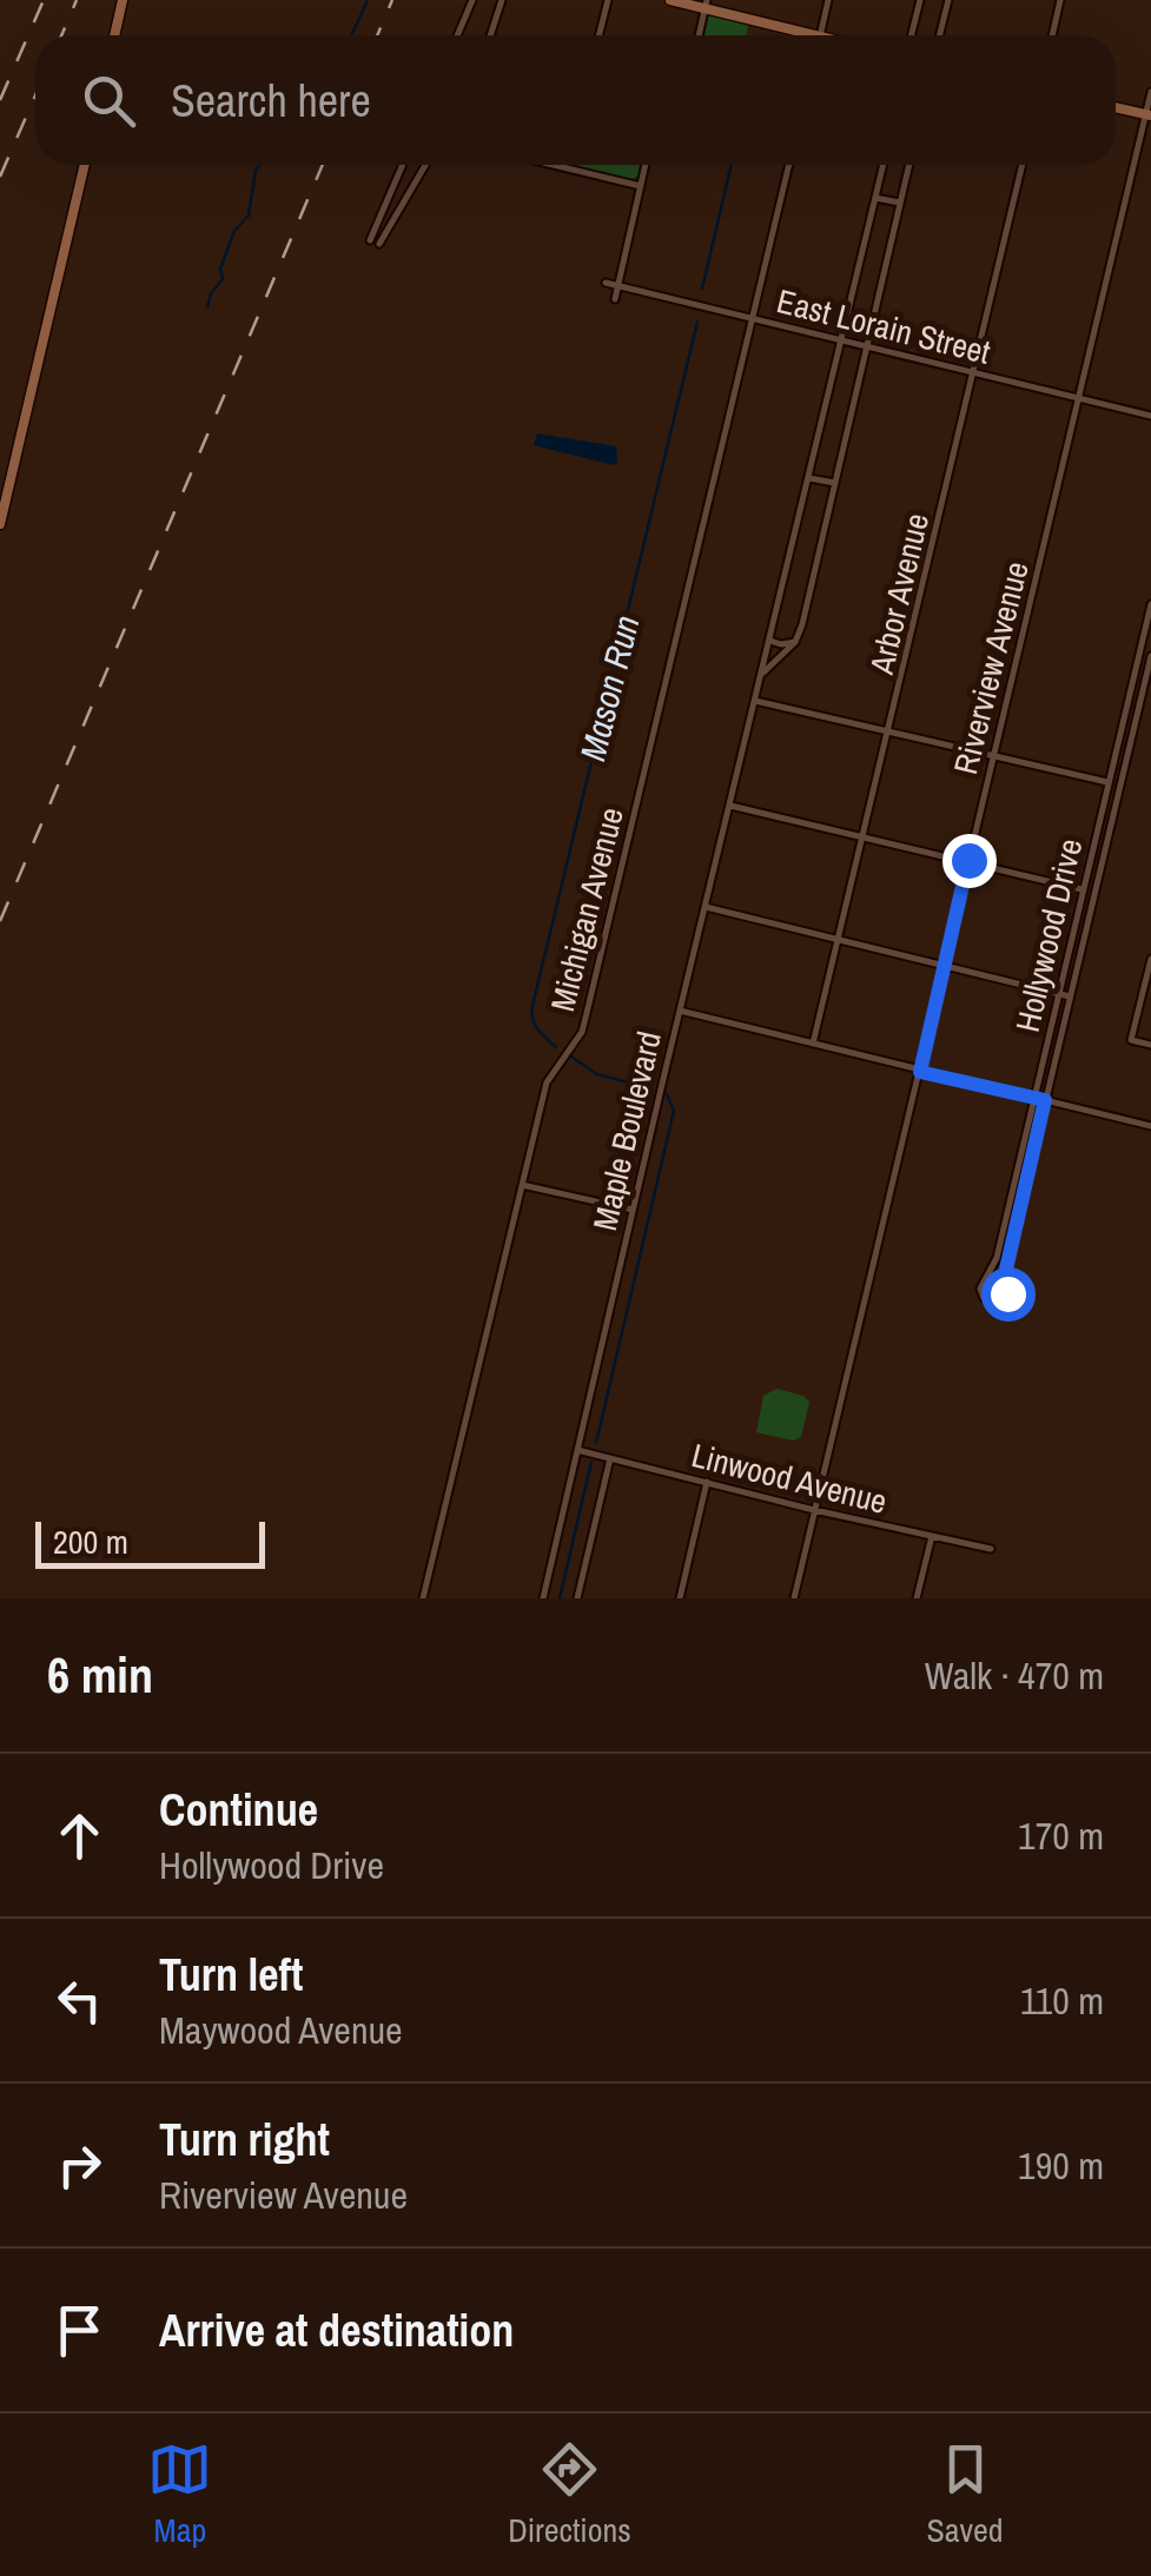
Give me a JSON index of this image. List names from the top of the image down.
{
  "streets": {
    "street": [
      "East Lorain Street",
      "Arbor Avenue",
      "Riverview Avenue",
      "Michigan Avenue",
      "Hollywood Drive",
      "Maple Boulevard",
      "Linwood Avenue"
    ]
  },
  "crossings": [
    ["East Lorain Street", "Arbor Avenue"],
    ["East Lorain Street", "Riverview Avenue"],
    ["East Lorain Street", "Michigan Avenue"],
    ["East Lorain Street", "Maple Boulevard"],
    ["Riverview Avenue", "Linwood Avenue"],
    ["Maple Boulevard", "Linwood Avenue"]
  ],
  "water": ["Mason Run"],
  "scale_bar": "200 m",
  "page": {
    "search": "Search here",
    "scale": "200 m",
    "heading": ["6 min", "Walk · 470 m"],
    "list": [
      ["Continue", "Hollywood Drive", "170 m"],
      ["Turn left", "Maywood Avenue", "110 m"],
      ["Turn right", "Riverview Avenue", "190 m"],
      "Arrive at destination"
    ],
    "nav": ["Map", "Directions", "Saved"]
  }
}
